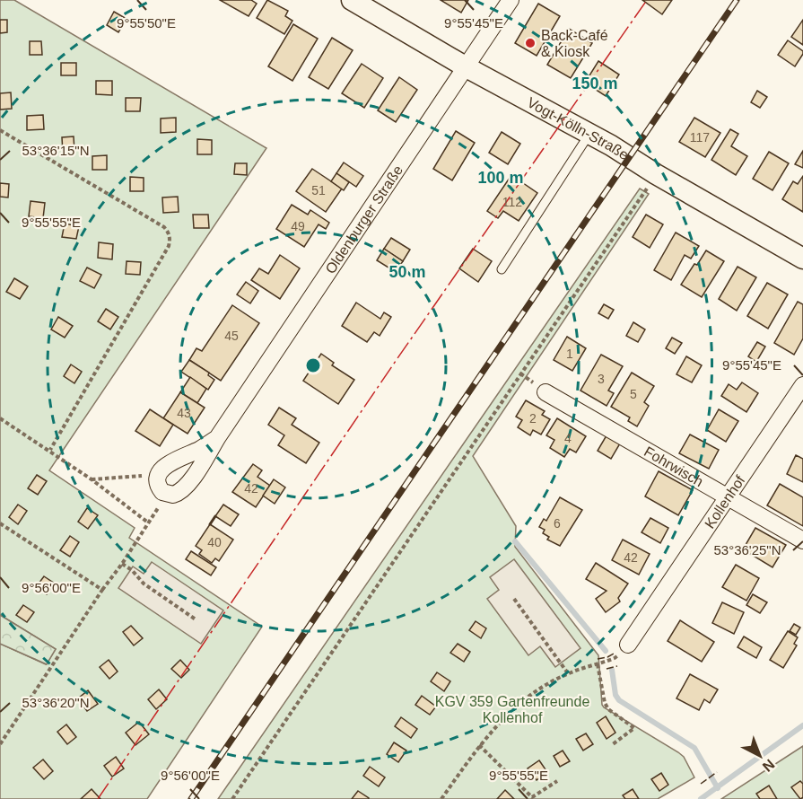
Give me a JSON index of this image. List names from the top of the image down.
{
  "streets": {
    "street": [
      "Vogt-Kölln-Straße",
      "Oldenburger Straße",
      "Fohrwisch",
      "Kollenhof"
    ]
  },
  "crossings": [
    ["Vogt-Kölln-Straße", "Oldenburger Straße"],
    ["Fohrwisch", "Kollenhof"]
  ],
  "parks": ["KGV 359 Gartenfreunde Kollenhof"],
  "places": ["Back-Café & Kiosk"],
  "house_numbers": [
    "117",
    "51",
    "112",
    "49",
    "45",
    "1",
    "3",
    "5",
    "43",
    "2",
    "4",
    "42",
    "6",
    "40",
    "42"
  ],
  "north": "bottom right",
  "coordinates": [
    "9°55'50\"E",
    "9°55'45\"E",
    "53°36'15\"N",
    "9°55'55\"E",
    "53°36'25\"N",
    "9°56'00\"E",
    "53°36'20\"N"
  ],
  "rings": ["150 m", "100 m", "50 m"]
}
